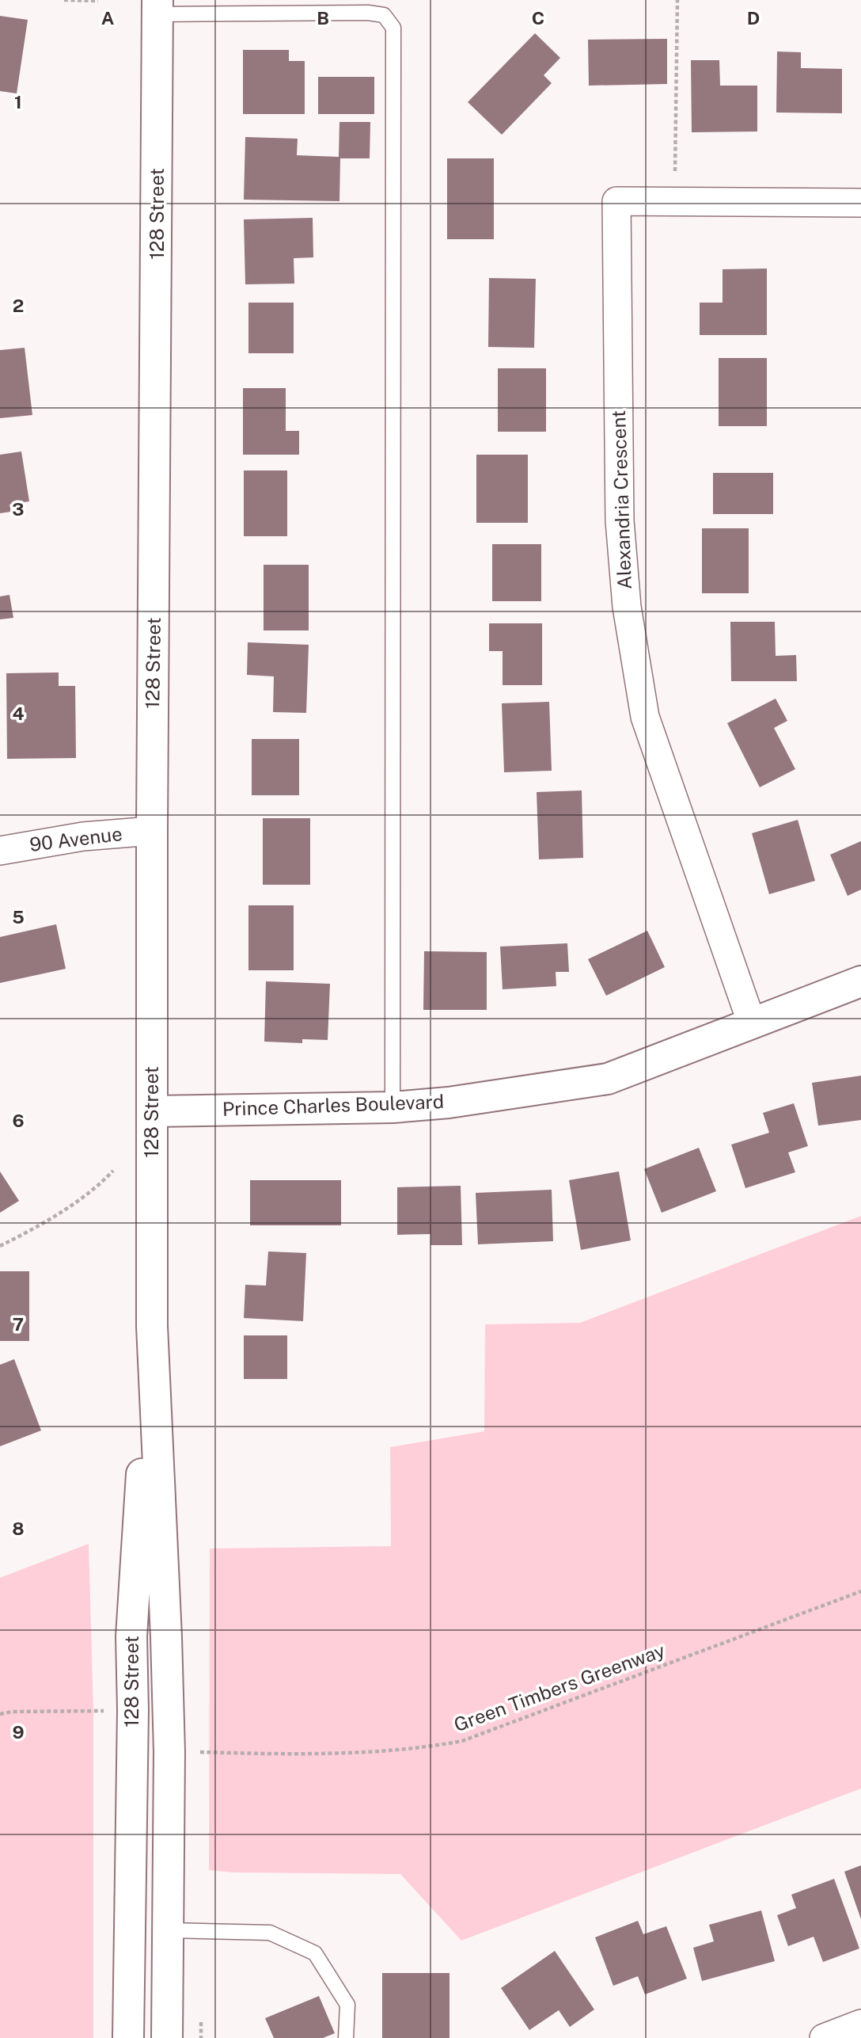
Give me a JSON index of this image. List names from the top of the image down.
{
  "streets": {
    "main road": ["128 Street", "Prince Charles Boulevard"],
    "street": ["Alexandria Crescent", "90 Avenue"],
    "path": ["Green Timbers Greenway"]
  },
  "crossings": [
    ["128 Street", "90 Avenue"],
    ["128 Street", "Prince Charles Boulevard"],
    ["Alexandria Crescent", "Prince Charles Boulevard"]
  ],
  "grid": {
    "columns": [
      "A",
      "B",
      "C",
      "D"
    ],
    "rows": [
      "1",
      "2",
      "3",
      "4",
      "5",
      "6",
      "7",
      "8",
      "9"
    ]
  }
}
